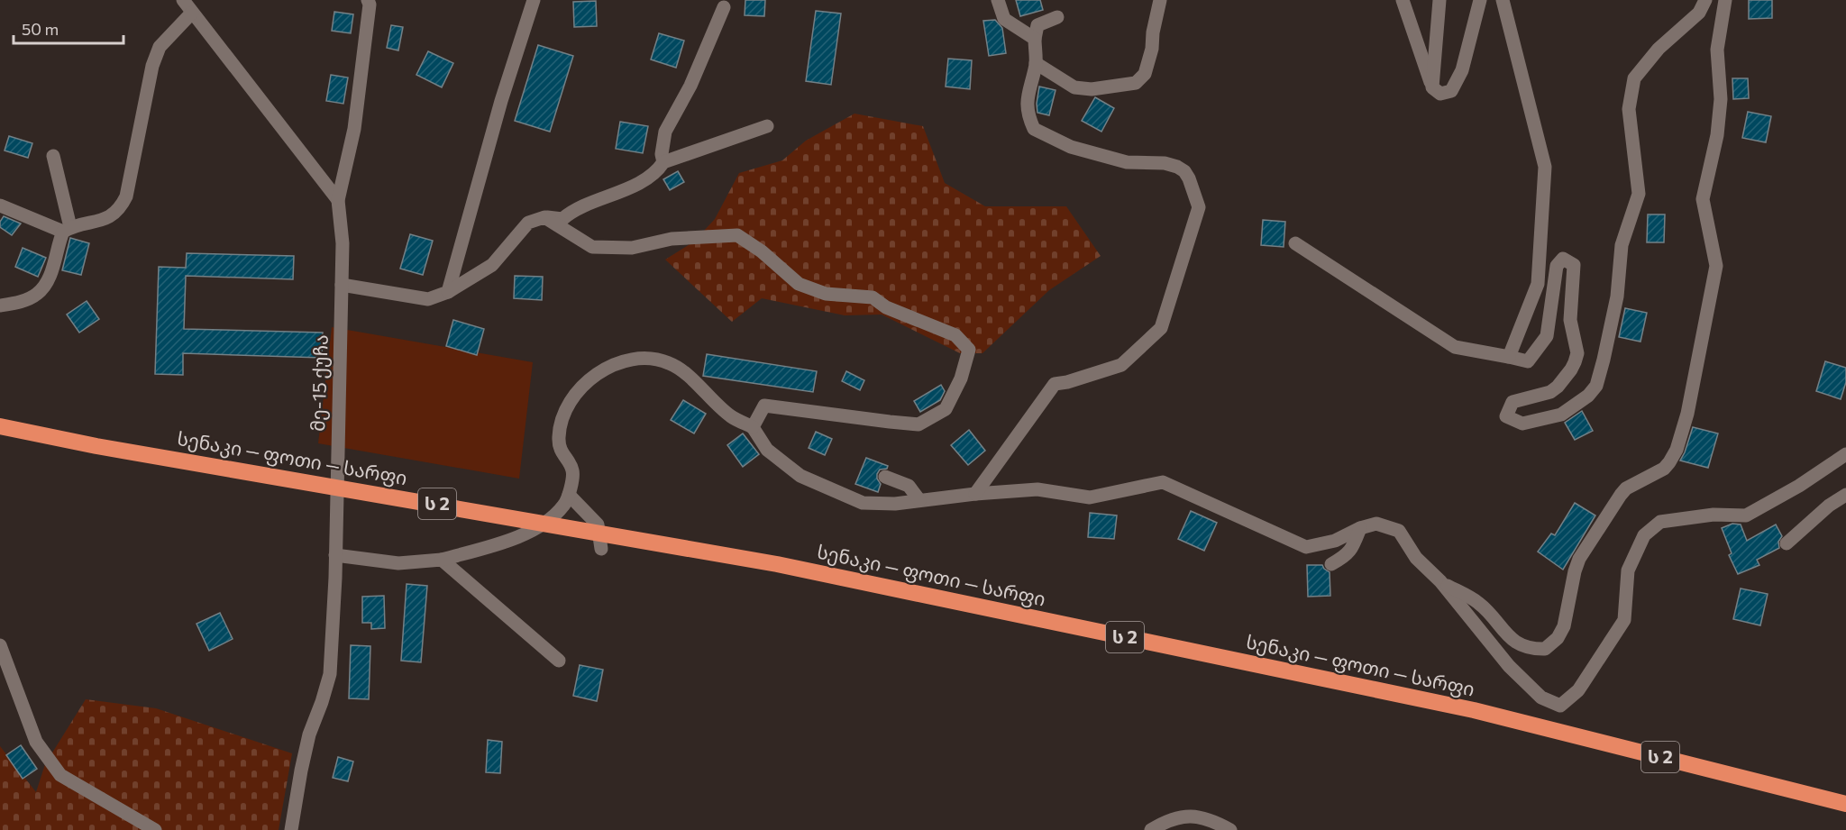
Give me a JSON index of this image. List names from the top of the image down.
{
  "streets": {
    "highway": ["სენაკი — ფოთი — სარფი", "ს 2"],
    "street": ["მე-15 ქუჩა"]
  },
  "scale_bar": "50 m"
}
